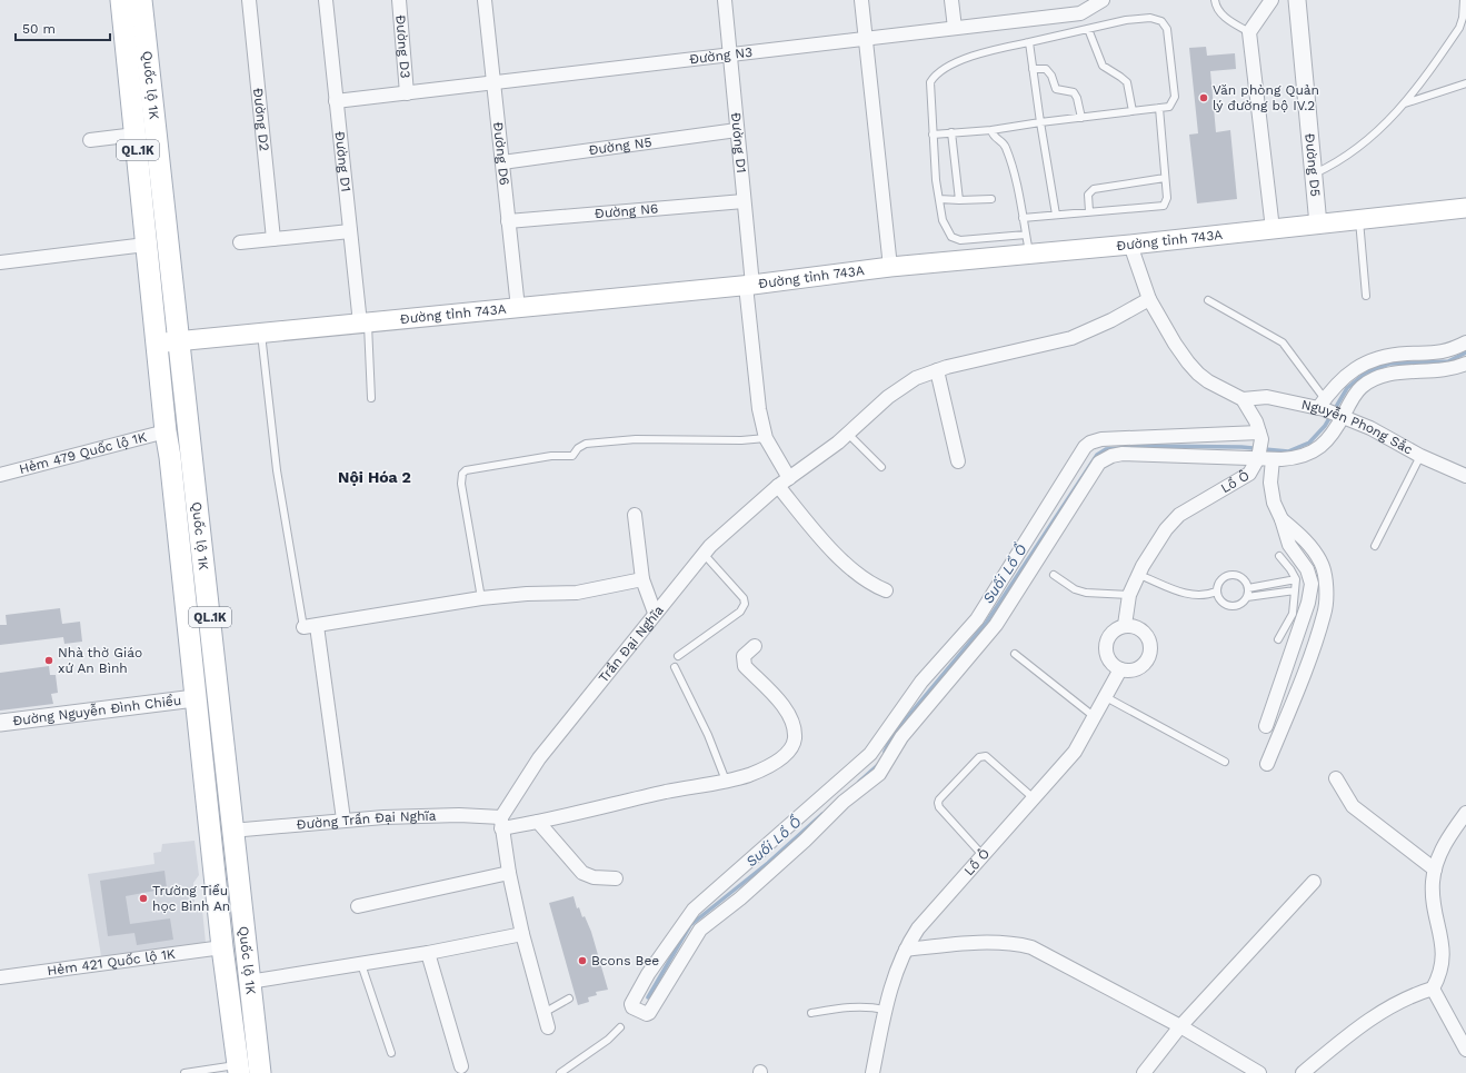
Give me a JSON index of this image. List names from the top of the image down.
{
  "streets": {
    "main road": ["Quốc lộ 1K", "QL.1K", "Đường tỉnh 743A"],
    "street": [
      "Đường D3",
      "Đường N3",
      "Đường D2",
      "Đường D1",
      "Đường N5",
      "Đường D6",
      "Đường D5",
      "Đường N6",
      "Nguyễn Phong Sắc",
      "Hẻm 479 Quốc lộ 1K",
      "Lồ Ô",
      "Trần Đại Nghĩa",
      "Đường Nguyễn Đình Chiểu",
      "Đường Trần Đại Nghĩa",
      "Hẻm 421 Quốc lộ 1K"
    ]
  },
  "crossings": [
    ["Đường D3", "Đường N3"],
    ["Đường N3", "Đường D1"],
    ["Đường N3", "Đường D6"],
    ["Quốc lộ 1K", "Đường tỉnh 743A"],
    ["Quốc lộ 1K", "Hẻm 479 Quốc lộ 1K"],
    ["Quốc lộ 1K", "Đường Nguyễn Đình Chiểu"],
    ["Quốc lộ 1K", "Đường Trần Đại Nghĩa"],
    ["Quốc lộ 1K", "Hẻm 421 Quốc lộ 1K"],
    ["Đường D1", "Đường N5"],
    ["Đường D1", "Đường N6"],
    ["Đường D1", "Đường tỉnh 743A"],
    ["Đường N5", "Đường D6"],
    ["Đường D6", "Đường N6"],
    ["Đường D6", "Đường tỉnh 743A"],
    ["Đường D5", "Đường tỉnh 743A"],
    ["Trần Đại Nghĩa", "Đường Trần Đại Nghĩa"]
  ],
  "districts": ["Nội Hóa 2"],
  "water": ["Suối Lồ Ồ"],
  "places": [
    "Văn phòng Quản lý đường bộ IV.2",
    "Nhà thờ Giáo xứ An Bình",
    "Trường Tiểu học Bình An",
    "Bcons Bee"
  ],
  "scale_bar": "50 m"
}
